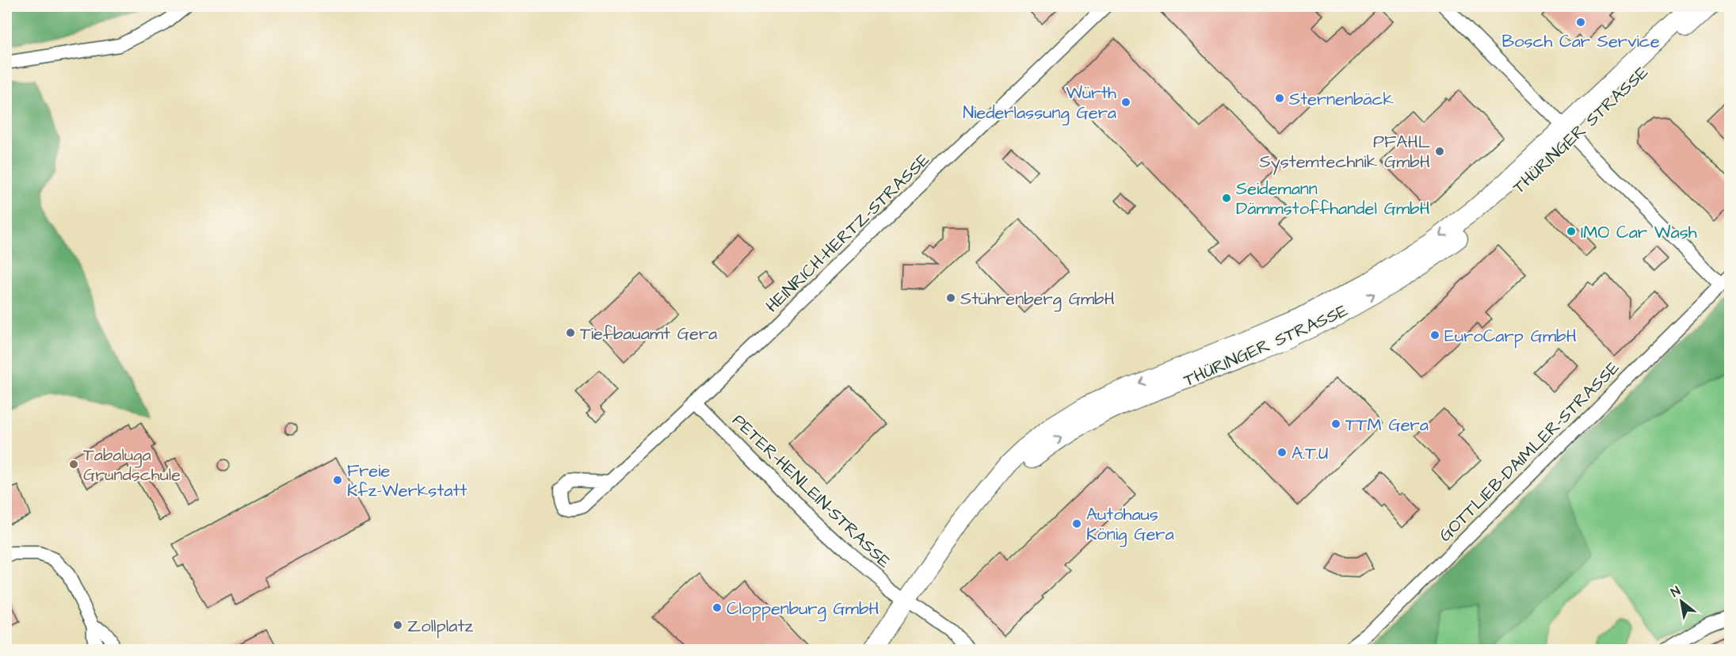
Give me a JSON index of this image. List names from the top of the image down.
{
  "streets": {
    "main road": ["THÜRINGER STRASSE"],
    "street": ["HEINRICH-HERTZ-STRASSE", "GOTTLIEB-DAIMLER-STRASSE", "PETER-HENLEIN-STRASSE"]
  },
  "crossings": [
    ["THÜRINGER STRASSE", "PETER-HENLEIN-STRASSE"],
    ["HEINRICH-HERTZ-STRASSE", "PETER-HENLEIN-STRASSE"]
  ],
  "places": [
    "Bosch Car Service",
    "Sternenbäck",
    "Würth Niederlassung Gera",
    "PFAHL Systemtechnik GmbH",
    "Seidemann Dämmstoffhandel GmbH",
    "IMO Car Wash",
    "Stührenberg GmbH",
    "Tiefbauamt Gera",
    "EuroCarp GmbH",
    "TTM Gera",
    "A.T.U",
    "Tabaluga Grundschule",
    "Freie Kfz-Werkstatt",
    "Autohaus König Gera",
    "Cloppenburg GmbH",
    "Zollplatz"
  ],
  "north": "top left"
}
